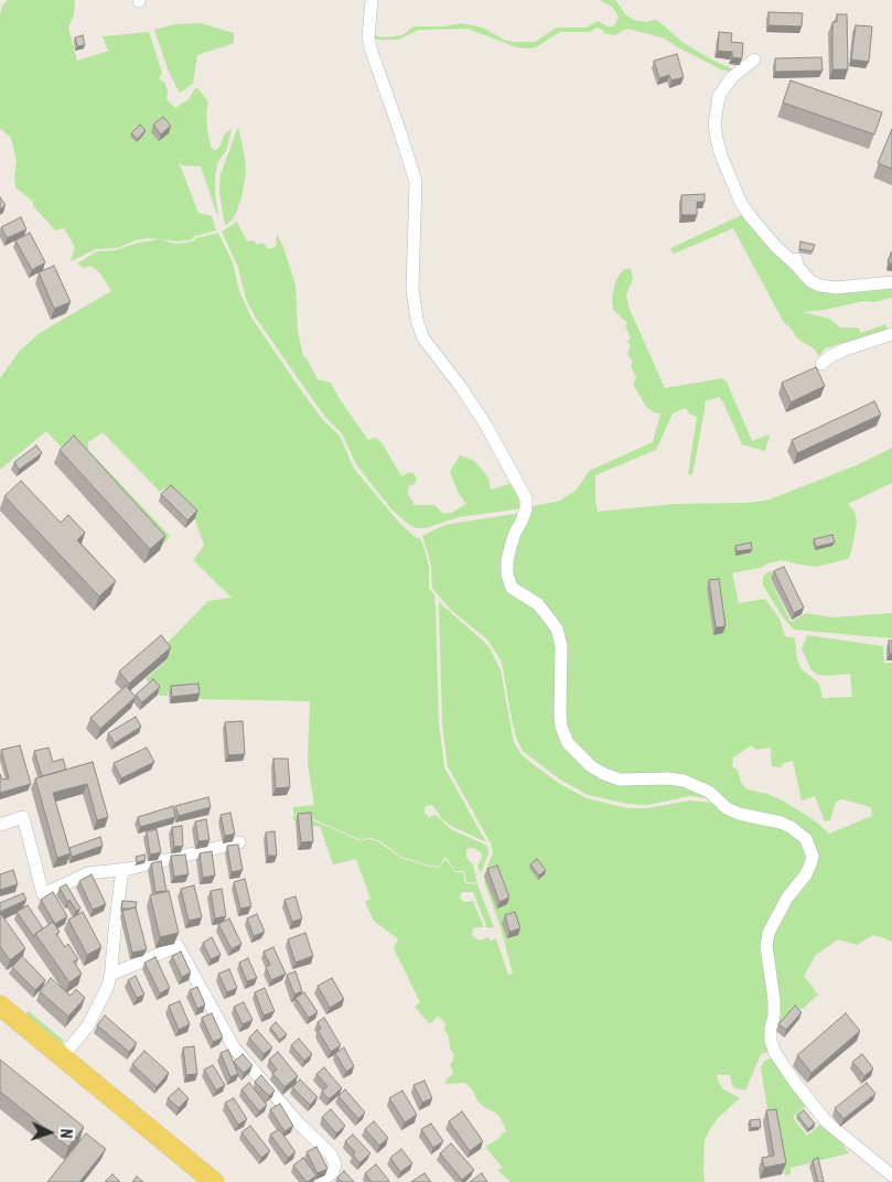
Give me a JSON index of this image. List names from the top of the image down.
{
  "north": "right"
}
